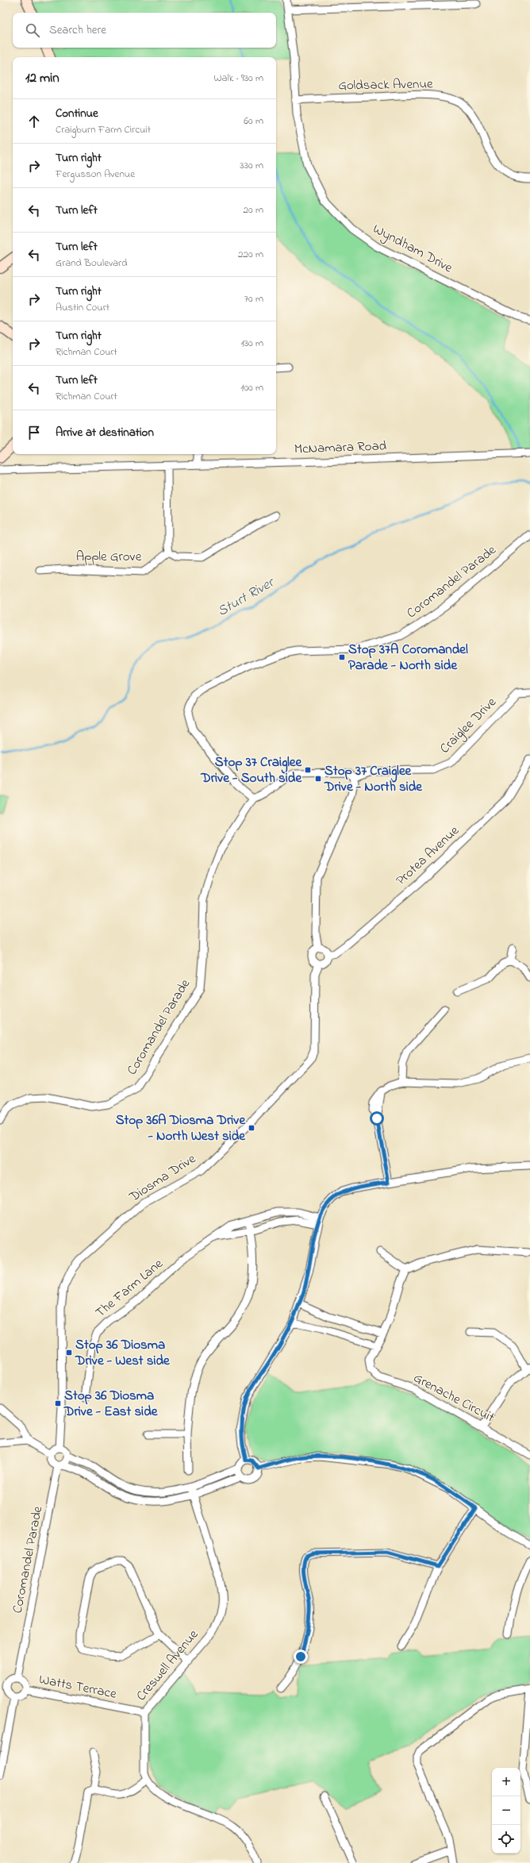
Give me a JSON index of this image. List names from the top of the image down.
{
  "streets": {
    "street": [
      "Goldsack Avenue",
      "Wyndham Drive",
      "McNamara Road",
      "Apple Grove",
      "Coromandel Parade",
      "Craiglee Drive",
      "Protea Avenue",
      "Diosma Drive",
      "The Farm Lane",
      "Grenache Circuit",
      "Creswell Avenue",
      "Watts Terrace"
    ]
  },
  "crossings": [
    ["Goldsack Avenue", "Wyndham Drive"],
    ["Coromandel Parade", "Diosma Drive"],
    ["Coromandel Parade", "Watts Terrace"],
    ["Protea Avenue", "Diosma Drive"],
    ["Creswell Avenue", "Watts Terrace"]
  ],
  "water": ["Sturt River"],
  "places": {
    "transit": [
      "Stop 37A Coromandel Parade - North side",
      "Stop 37 Craiglee Drive - South side",
      "Stop 37 Craiglee Drive - North side",
      "Stop 36A Diosma Drive - North West side",
      "Stop 36 Diosma Drive - West side",
      "Stop 36 Diosma Drive - East side"
    ]
  },
  "page": {
    "search": "Search here",
    "heading": ["12 min", "Walk · 930 m"],
    "list": [
      ["Continue", "Craigburn Farm Circuit", "60 m"],
      ["Turn right", "Fergusson Avenue", "330 m"],
      ["Turn left", "20 m"],
      ["Turn left", "Grand Boulevard", "220 m"],
      ["Turn right", "Austin Court", "70 m"],
      ["Turn right", "Richman Court", "130 m"],
      ["Turn left", "Richman Court", "100 m"],
      "Arrive at destination"
    ],
    "map_buttons": ["+", "−"]
  }
}
